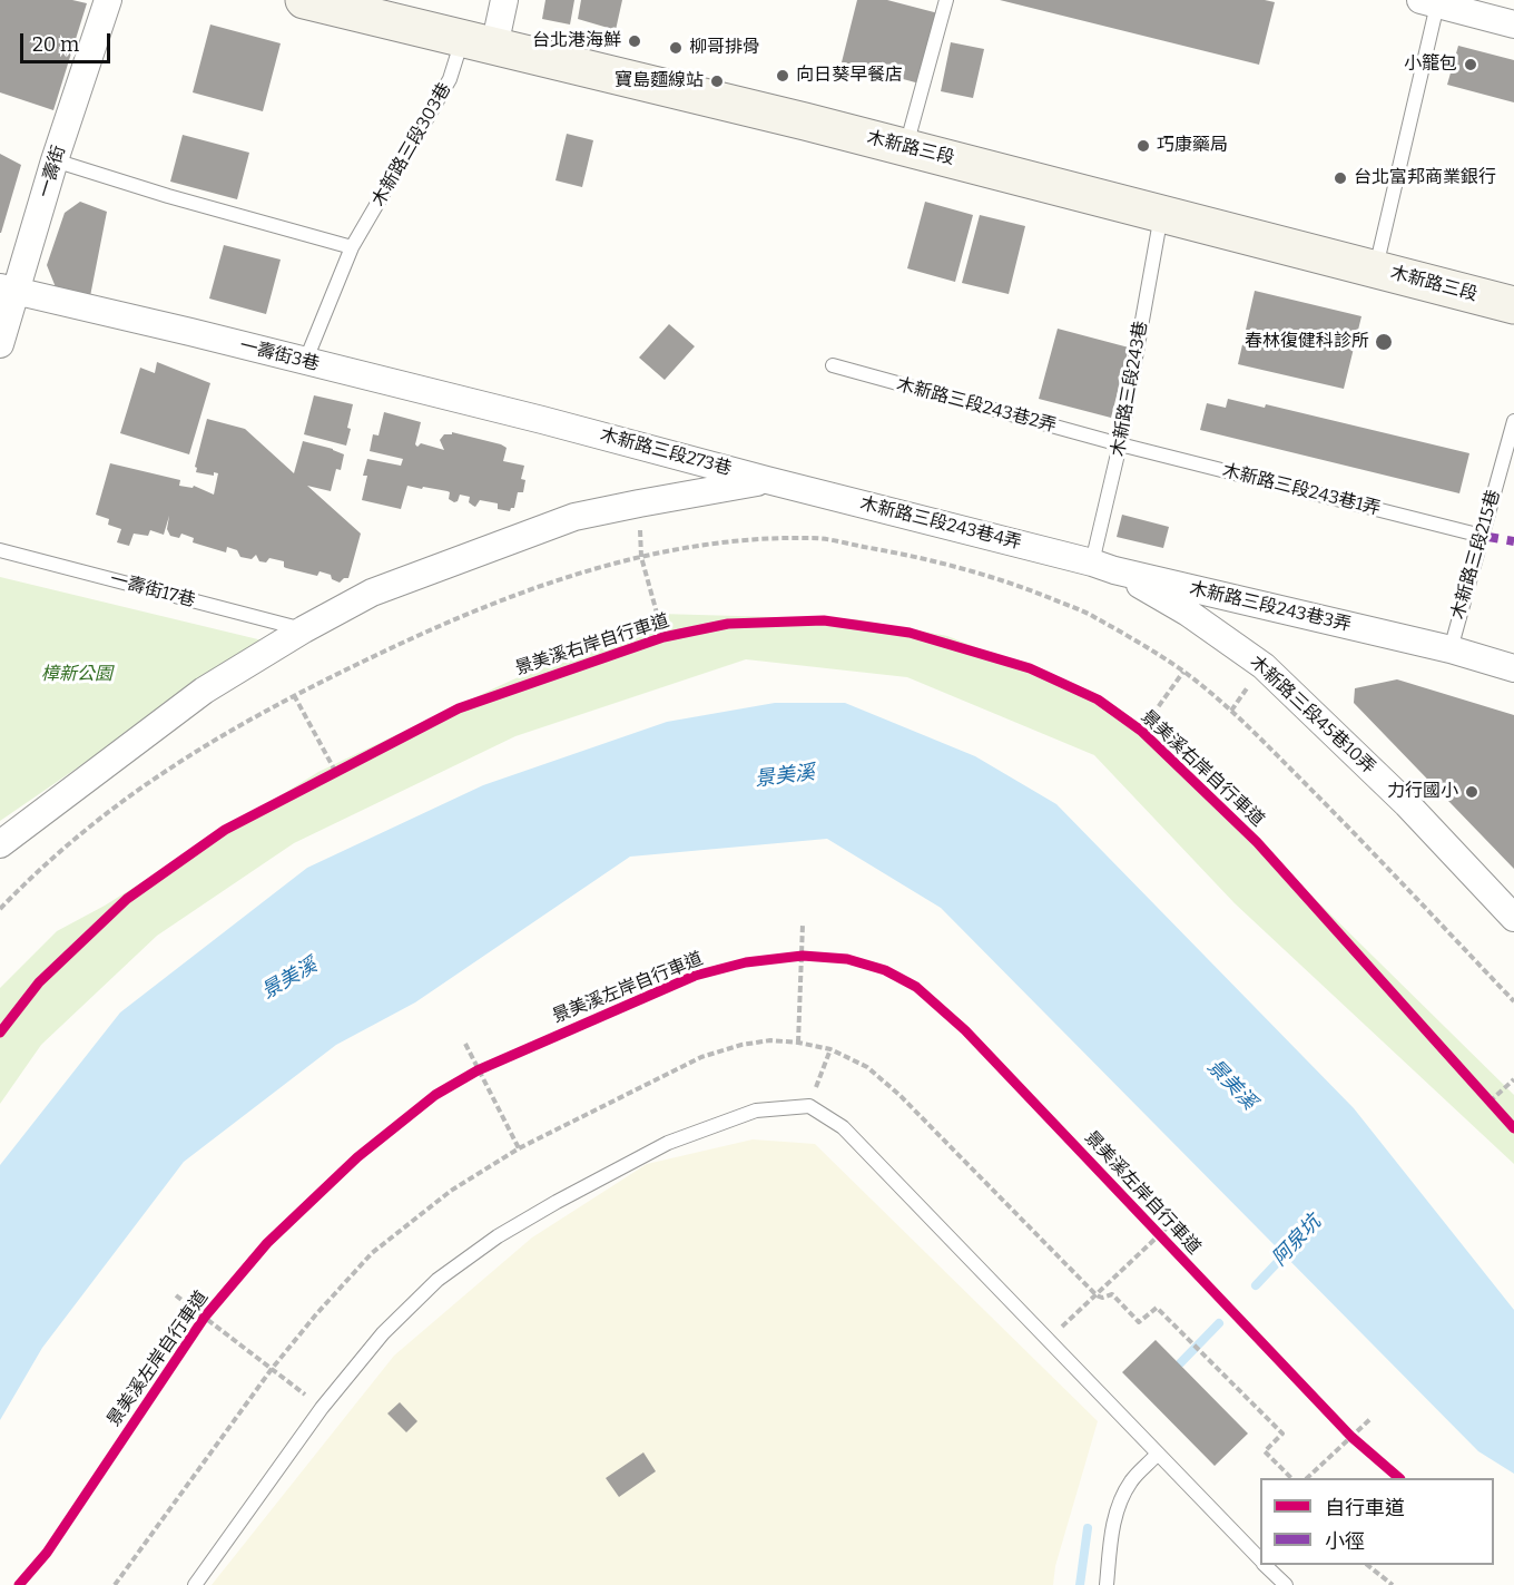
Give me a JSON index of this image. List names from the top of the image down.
{
  "streets": {
    "main road": ["木新路三段"],
    "street": [
      "一壽街",
      "一壽街3巷",
      "木新路三段273巷",
      "木新路三段243巷4弄",
      "木新路三段243巷3弄",
      "木新路三段45巷10弄"
    ],
    "lane": [
      "木新路三段303巷",
      "木新路三段243巷",
      "木新路三段243巷2弄",
      "木新路三段243巷1弄",
      "木新路三段215巷",
      "一壽街17巷"
    ],
    "cycle path": ["景美溪右岸自行車道", "景美溪左岸自行車道"]
  },
  "crossings": [
    ["木新路三段303巷", "木新路三段"],
    ["木新路三段303巷", "一壽街3巷"],
    ["木新路三段", "木新路三段243巷"],
    ["一壽街", "一壽街3巷"],
    ["一壽街3巷", "木新路三段273巷"],
    ["木新路三段243巷", "木新路三段243巷2弄"],
    ["木新路三段243巷", "木新路三段243巷1弄"],
    ["木新路三段243巷", "木新路三段243巷4弄"],
    ["木新路三段243巷", "木新路三段243巷3弄"],
    ["木新路三段243巷", "木新路三段45巷10弄"],
    ["木新路三段243巷2弄", "木新路三段243巷1弄"],
    ["木新路三段273巷", "木新路三段243巷4弄"],
    ["木新路三段243巷1弄", "木新路三段215巷"],
    ["木新路三段243巷4弄", "木新路三段243巷3弄"],
    ["木新路三段243巷4弄", "木新路三段45巷10弄"],
    ["木新路三段215巷", "木新路三段243巷3弄"],
    ["木新路三段243巷3弄", "木新路三段45巷10弄"]
  ],
  "water": ["景美溪", "阿泉坑"],
  "parks": ["樟新公園"],
  "places": [
    "台北港海鮮",
    "柳哥排骨",
    "小籠包",
    "向日葵早餐店",
    "寶島麵線站",
    "巧康藥局",
    "台北富邦商業銀行",
    "春林復健科診所",
    "力行國小"
  ],
  "legend": ["自行車道", "小徑"],
  "scale_bar": "20 m"
}
